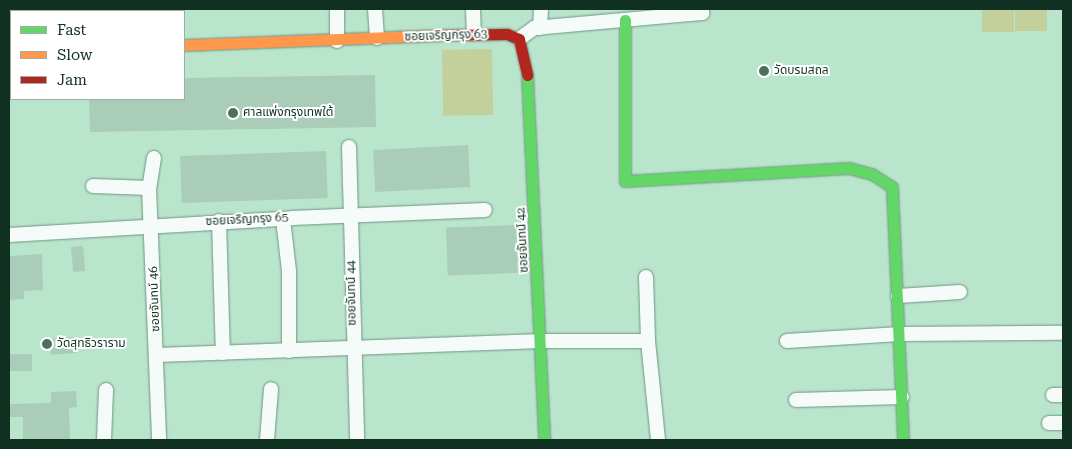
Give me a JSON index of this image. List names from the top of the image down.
{
  "streets": {
    "street": [
      "ซอยเจริญกรุง 63",
      "ซอยเจริญกรุง 65",
      "ซอยจันทน์ 42",
      "ซอยจันทน์ 44",
      "ซอยจันทน์ 46"
    ]
  },
  "crossings": [
    ["ซอยเจริญกรุง 63", "ซอยจันทน์ 42"],
    ["ซอยเจริญกรุง 65", "ซอยจันทน์ 44"],
    ["ซอยเจริญกรุง 65", "ซอยจันทน์ 46"]
  ],
  "places": ["วัดบรมสถล", "ศาลแพ่งกรุงเทพใต้", "วัดสุทธิวราราม"],
  "legend": ["Fast", "Slow", "Jam"]
}
